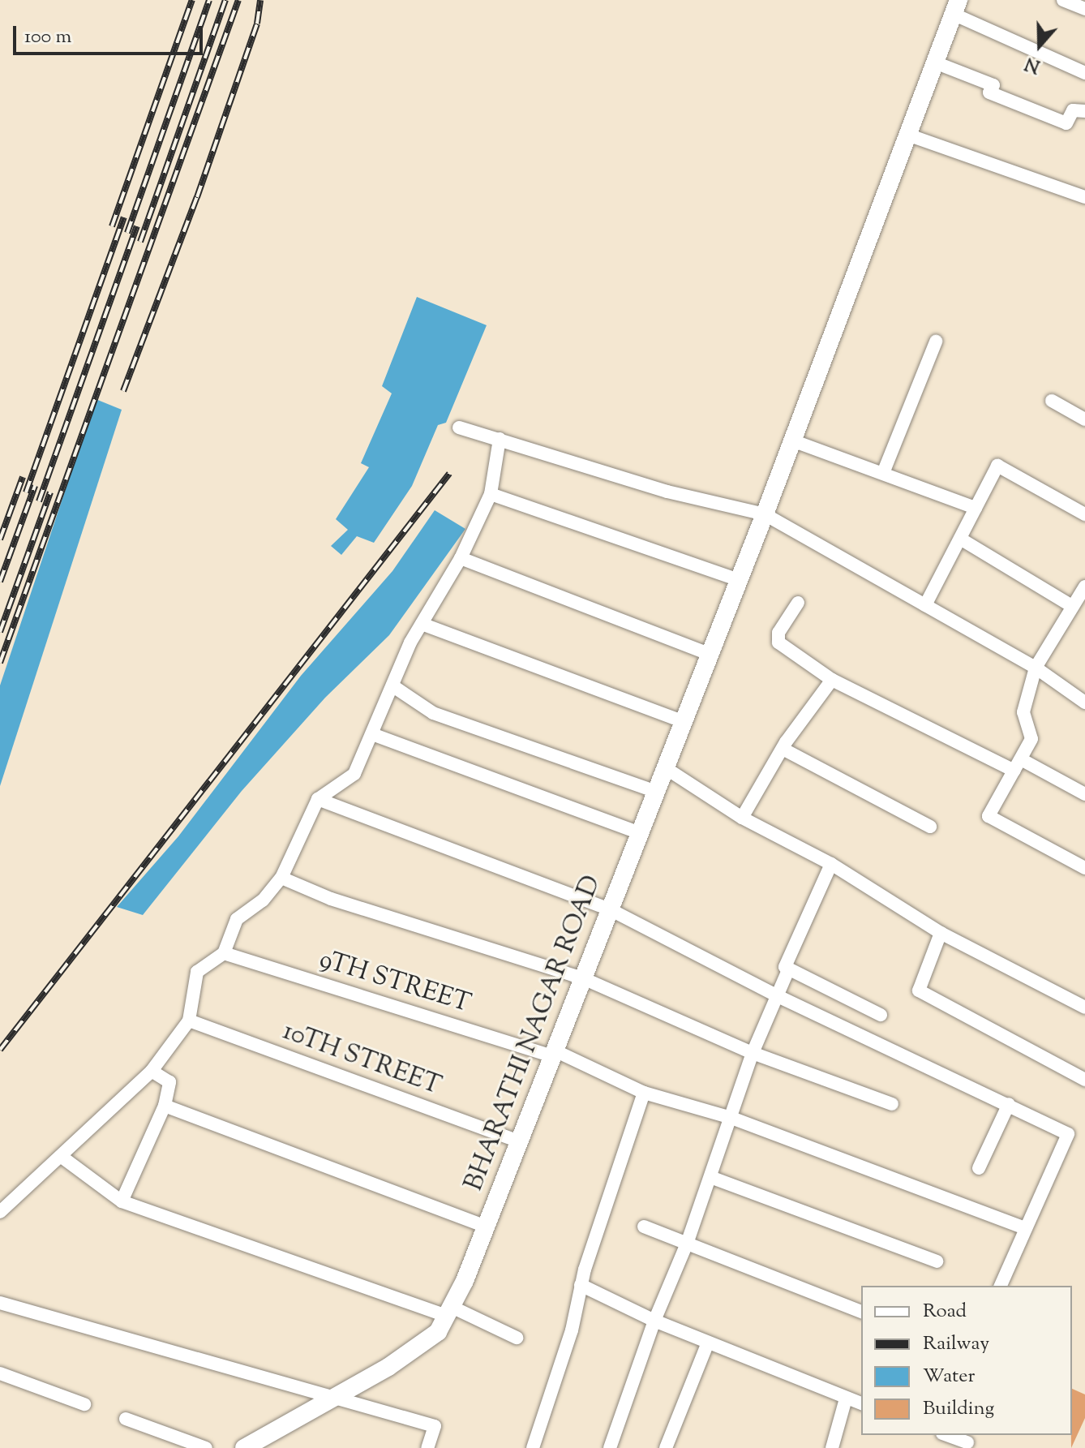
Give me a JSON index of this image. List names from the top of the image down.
{
  "streets": {
    "main road": ["BHARATHI NAGAR ROAD"],
    "street": ["9TH STREET", "10TH STREET"]
  },
  "crossings": [
    ["9TH STREET", "BHARATHI NAGAR ROAD"],
    ["BHARATHI NAGAR ROAD", "10TH STREET"]
  ],
  "legend": [
    "Road",
    "Railway",
    "Water",
    "Building"
  ],
  "scale_bar": "100 m",
  "north": "bottom"
}
